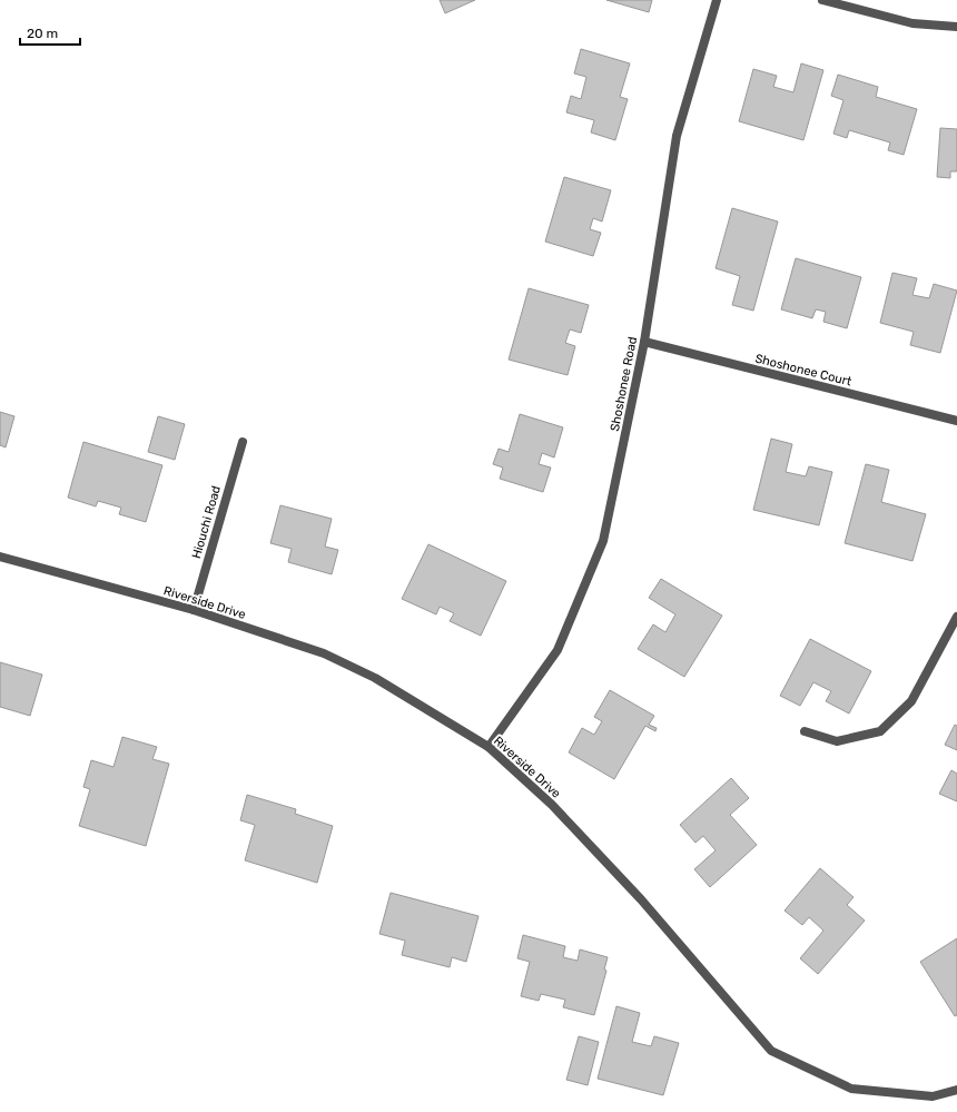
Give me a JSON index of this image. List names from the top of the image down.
{
  "streets": {
    "street": [
      "Shoshonee Court",
      "Shoshonee Road",
      "Hiouchi Road",
      "Riverside Drive"
    ]
  },
  "crossings": [
    ["Shoshonee Court", "Shoshonee Road"],
    ["Shoshonee Road", "Riverside Drive"],
    ["Hiouchi Road", "Riverside Drive"]
  ],
  "scale_bar": "20 m"
}
